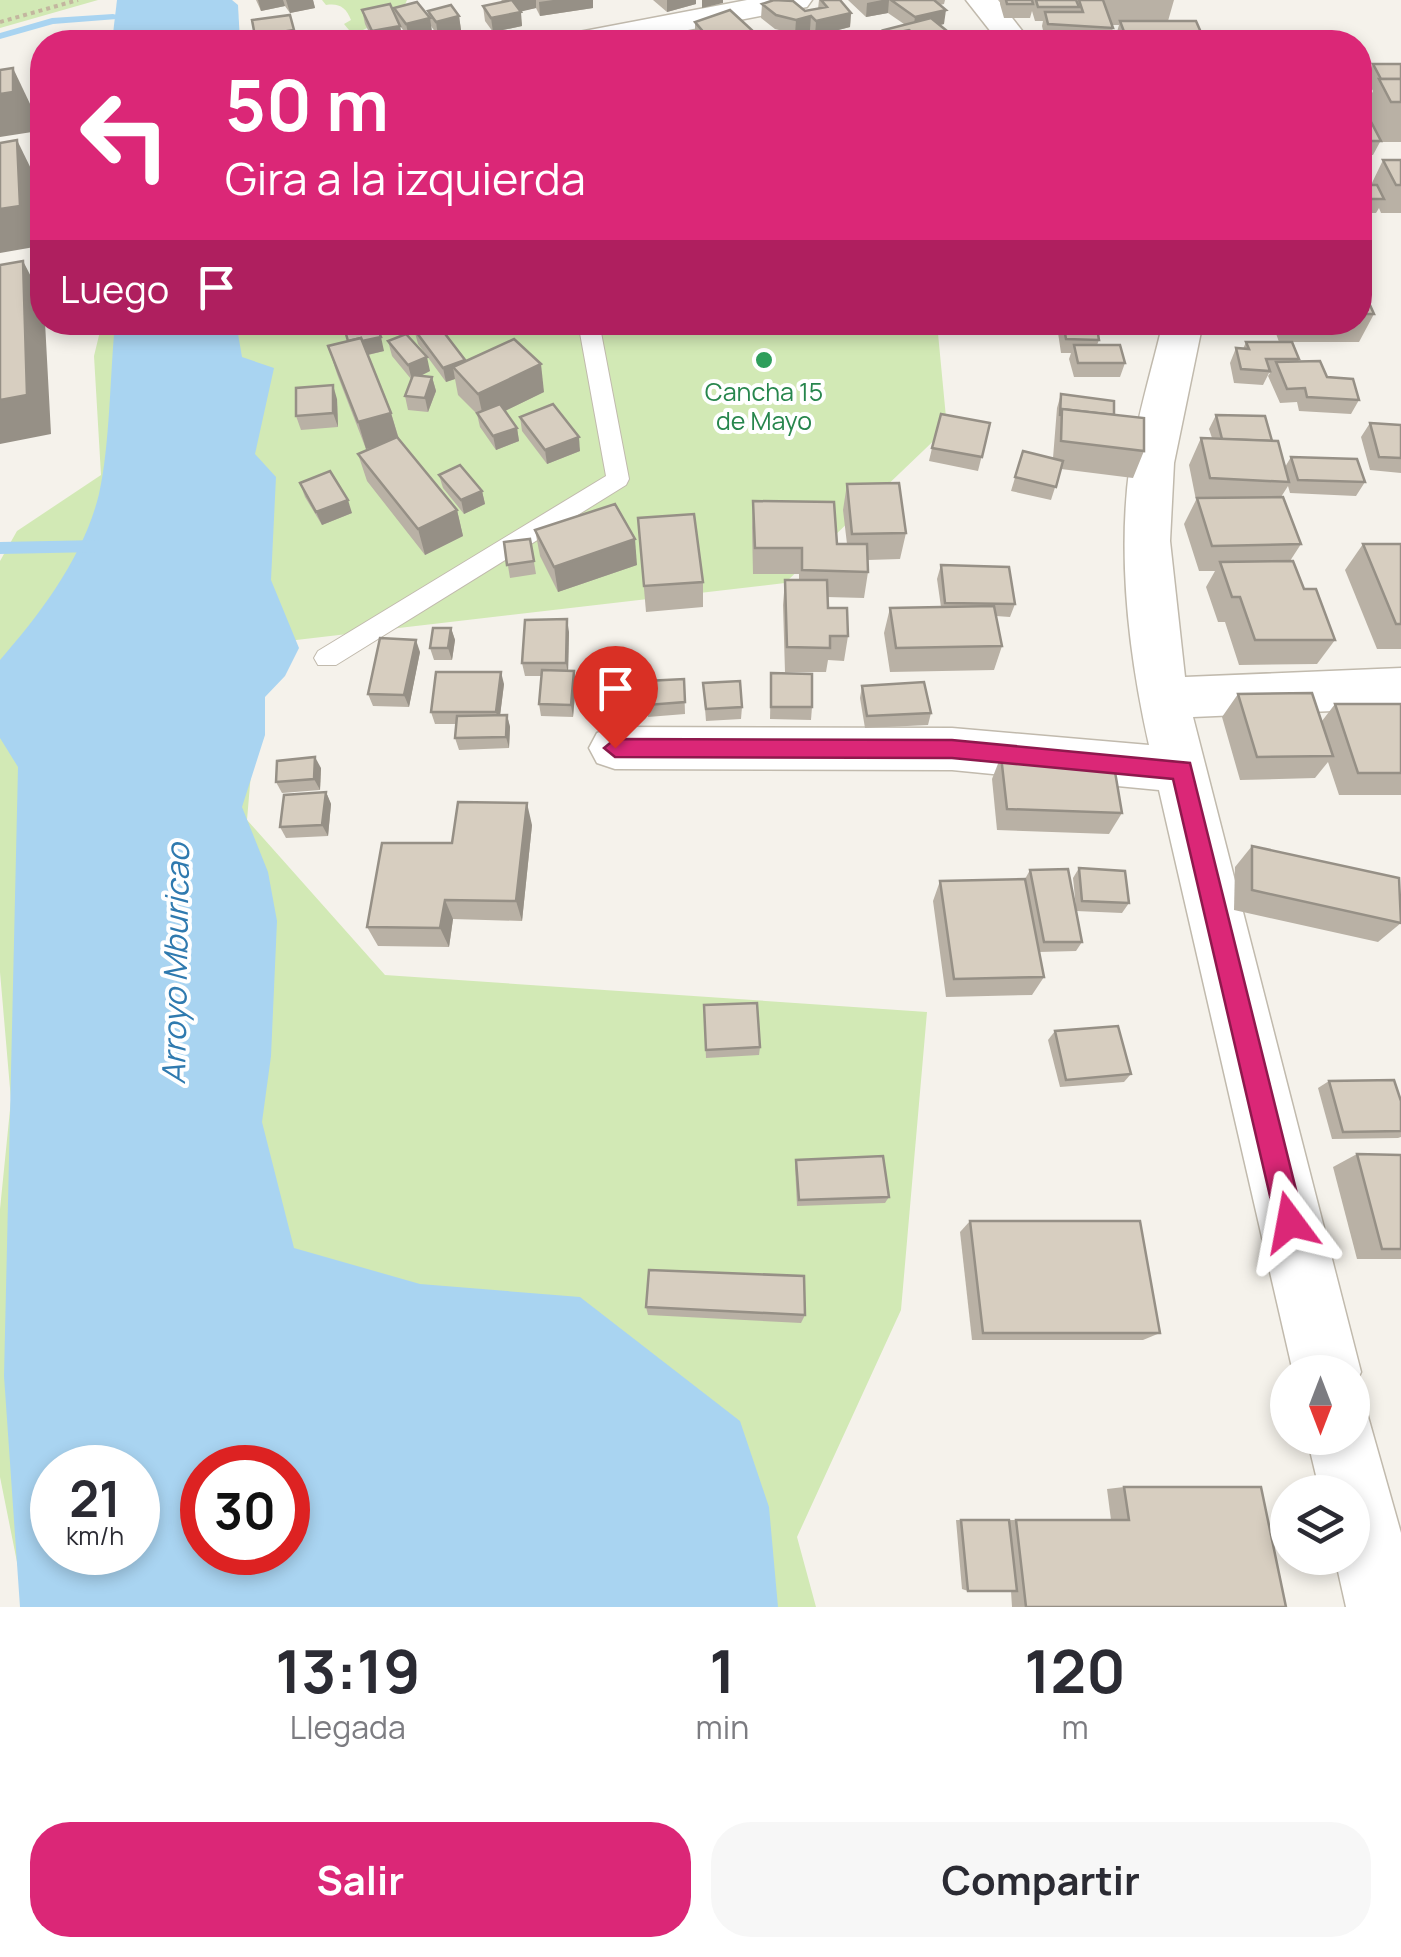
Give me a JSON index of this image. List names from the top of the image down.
{
  "water": ["Arroyo Mburicao"],
  "places": ["Cancha 15 de Mayo"],
  "north": "bottom",
  "page": {
    "turn": ["50 m", "Gira a la izquierda"],
    "then": "Luego",
    "speed": "21 km/h",
    "limit": "30",
    "eta": [
      "13:19",
      "Llegada",
      "1",
      "min",
      "120",
      "m"
    ],
    "buttons": ["Salir", "Compartir"]
  }
}
